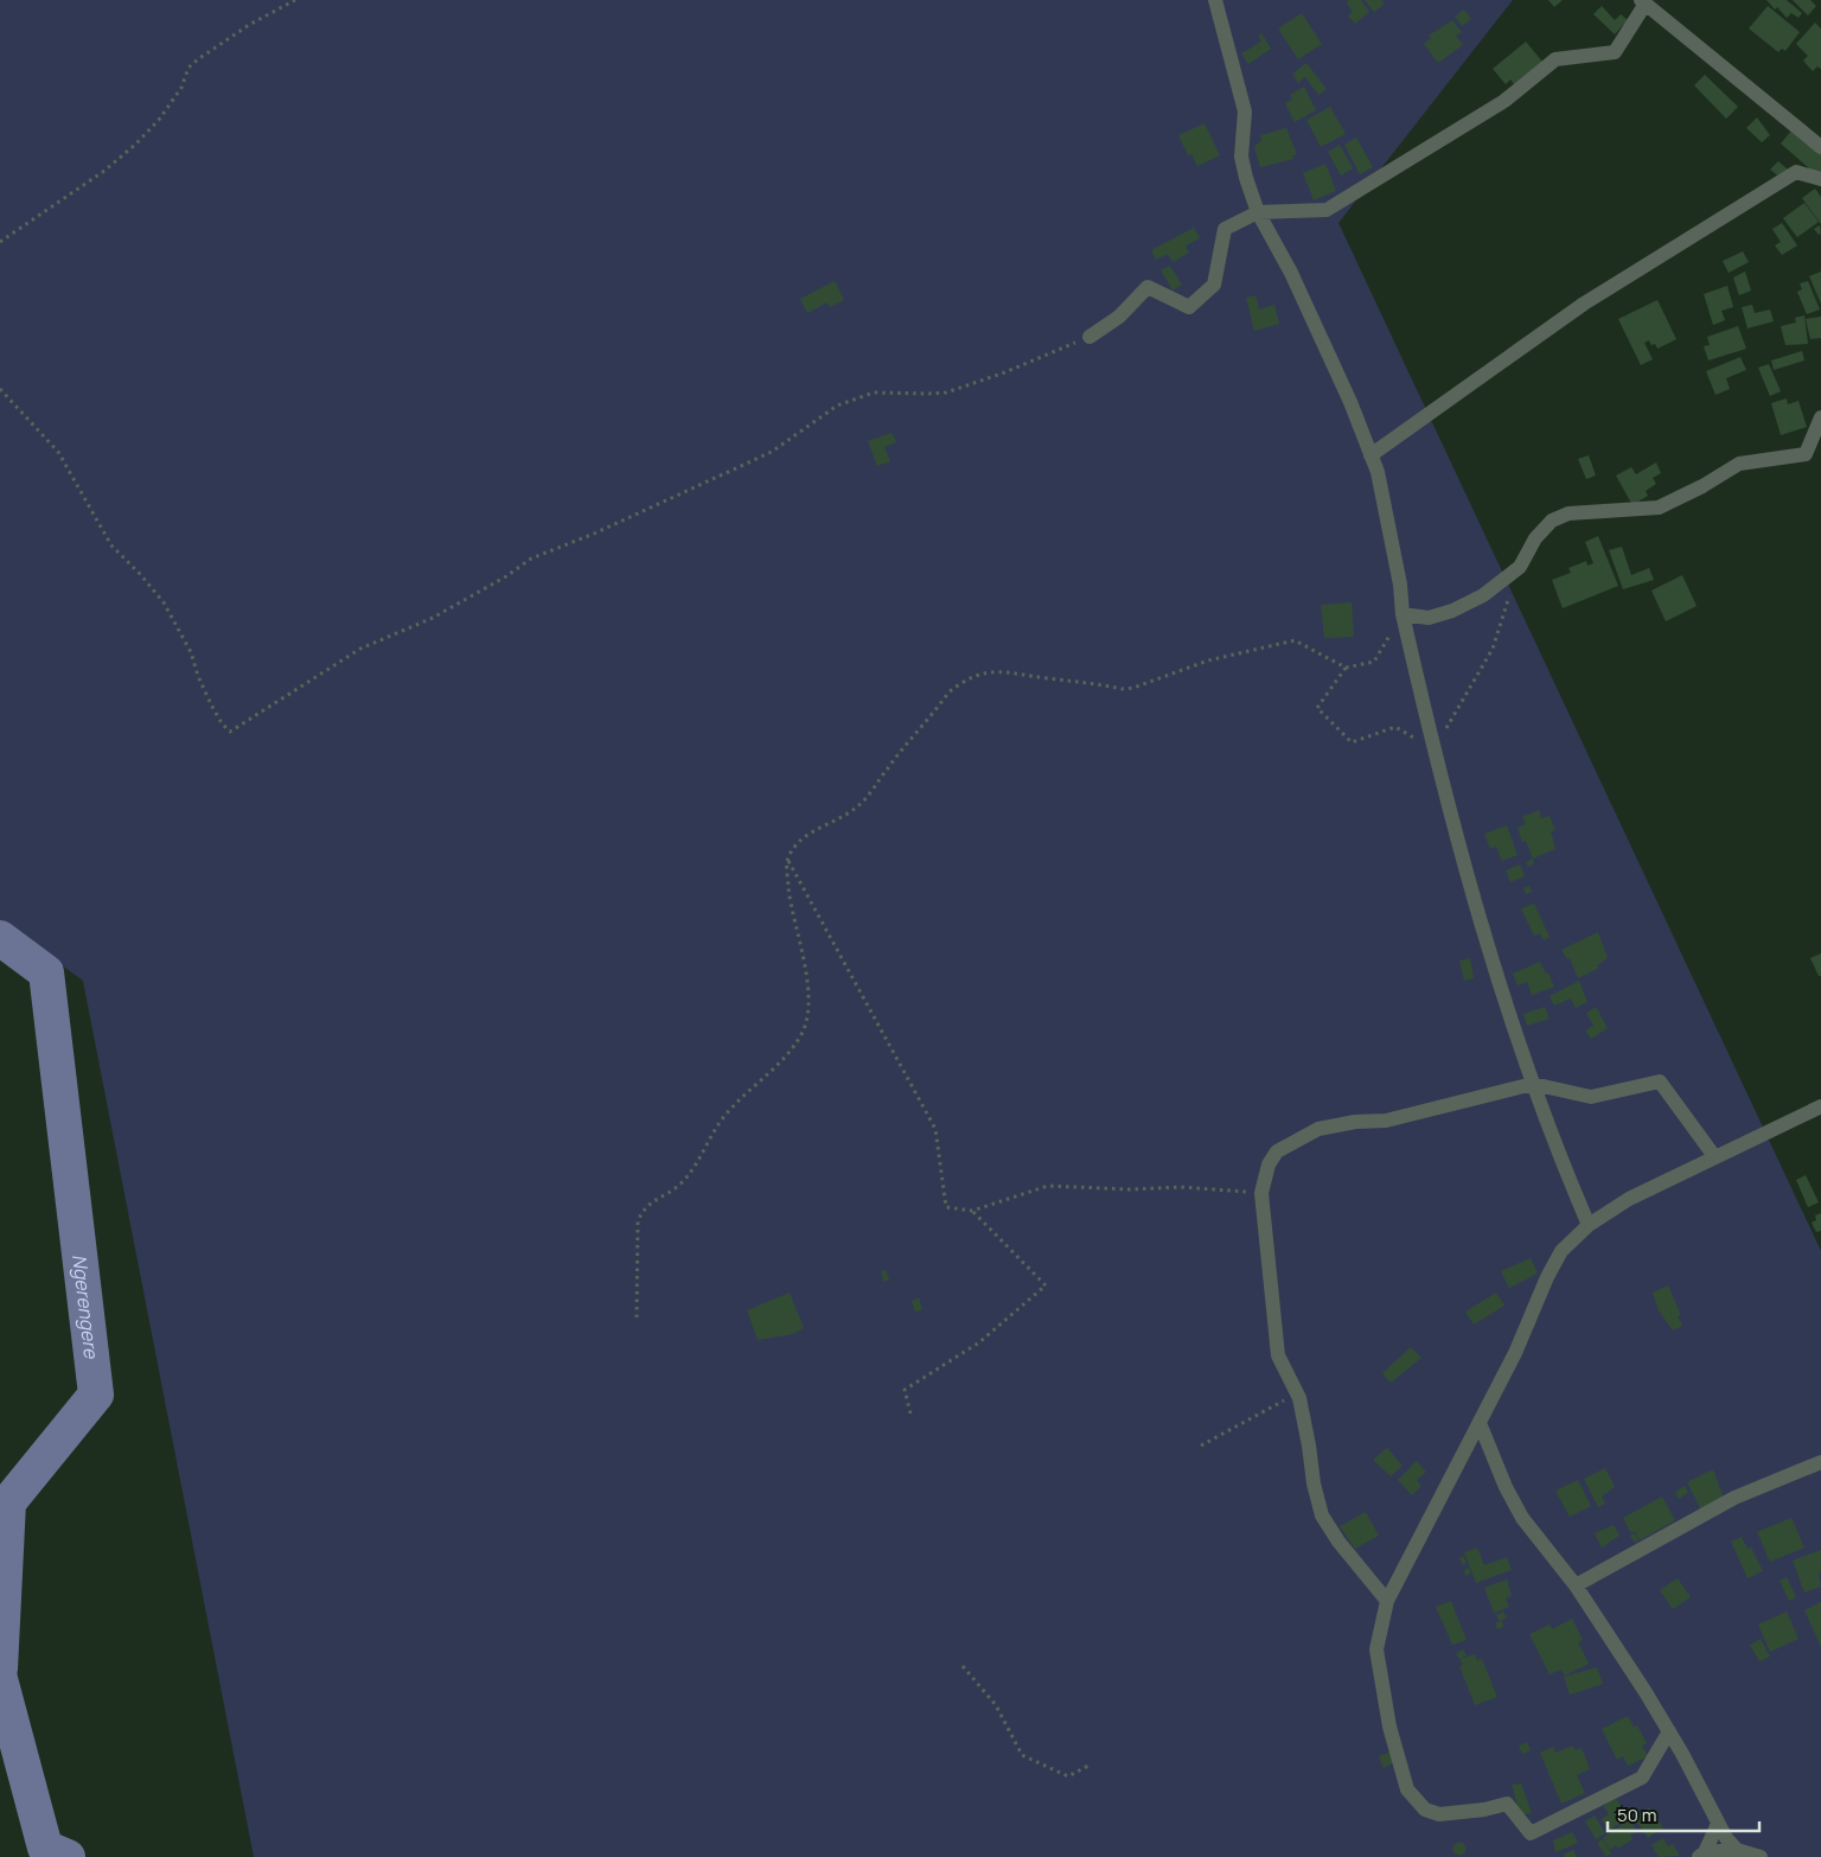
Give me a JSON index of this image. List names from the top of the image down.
{
  "water": ["Ngerengere"],
  "scale_bar": "50 m"
}
